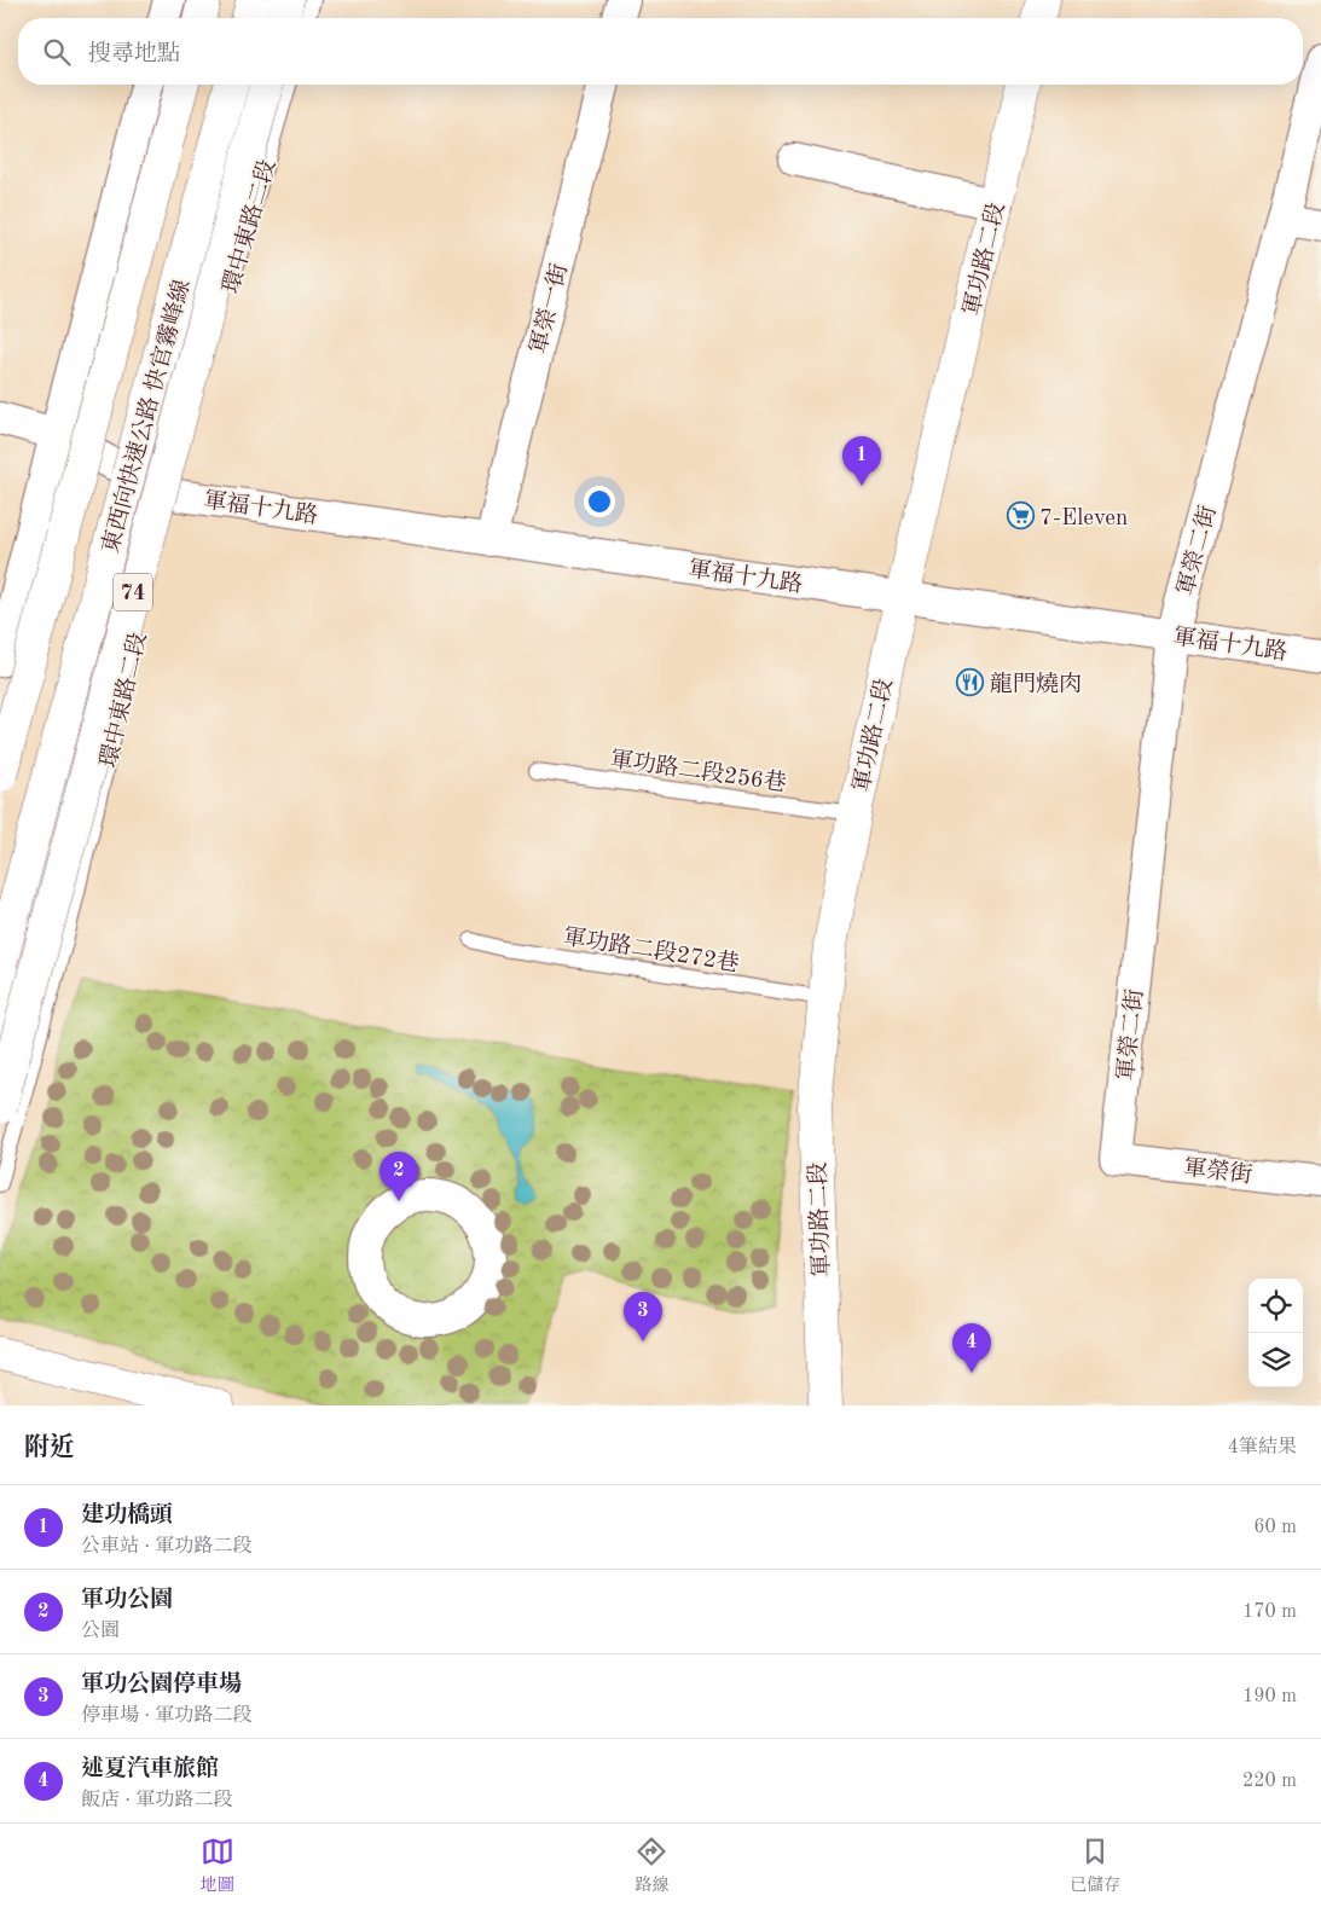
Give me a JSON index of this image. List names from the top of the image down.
{
  "streets": {
    "main road": ["軍功路二段", "東西向快速公路 快官霧峰線", "74"],
    "street": [
      "環中東路二段",
      "軍榮一街",
      "軍福十九路",
      "軍榮二街",
      "軍榮街"
    ],
    "lane": ["軍功路二段256巷", "軍功路二段272巷"]
  },
  "crossings": [
    ["環中東路二段", "軍福十九路"],
    ["軍功路二段", "軍福十九路"],
    ["軍功路二段", "軍功路二段256巷"],
    ["軍功路二段", "軍功路二段272巷"],
    ["軍榮一街", "軍福十九路"],
    ["軍福十九路", "軍榮二街"],
    ["軍榮二街", "軍榮街"]
  ],
  "places": {
    "supermarket": ["7-Eleven"],
    "restaurant": ["龍門燒肉"]
  },
  "page": {
    "search": "搜尋地點",
    "pins": [
      "1",
      "2",
      "3",
      "4"
    ],
    "heading": ["附近", "4筆結果"],
    "list": [
      {
        "mark": "1",
        "name": "建功橋頭",
        "note": "公車站 · 軍功路二段",
        "value": "60 m"
      },
      {
        "mark": "2",
        "name": "軍功公園",
        "note": "公園",
        "value": "170 m"
      },
      {
        "mark": "3",
        "name": "軍功公園停車場",
        "note": "停車場 · 軍功路二段",
        "value": "190 m"
      },
      {
        "mark": "4",
        "name": "述夏汽車旅館",
        "note": "飯店 · 軍功路二段",
        "value": "220 m"
      }
    ],
    "nav": ["地圖", "路線", "已儲存"]
  }
}
